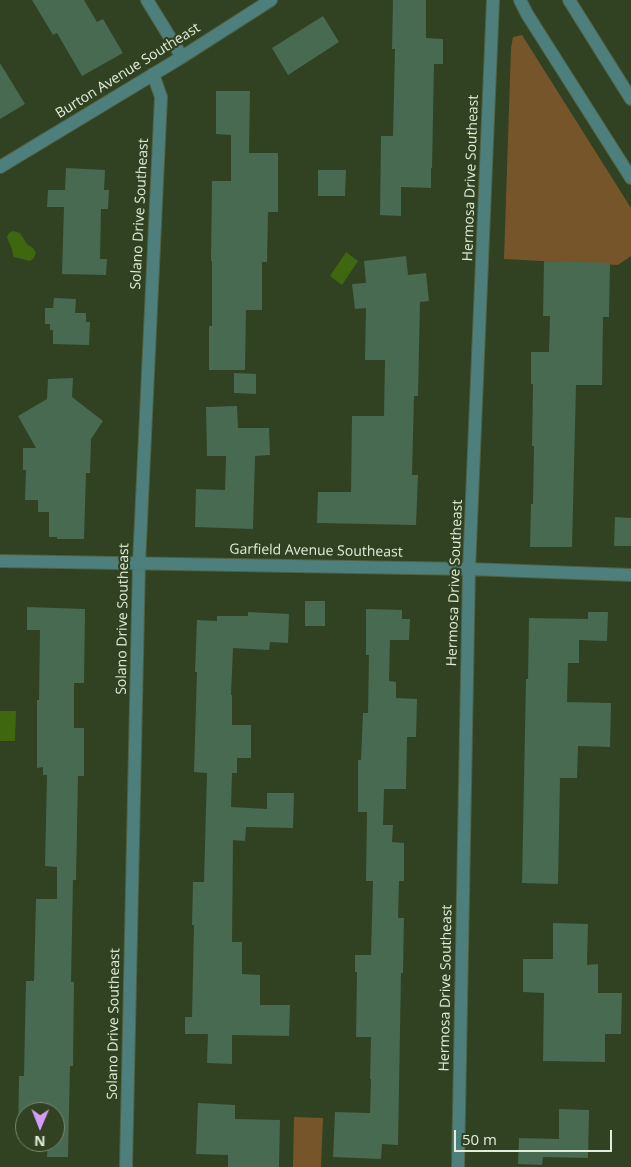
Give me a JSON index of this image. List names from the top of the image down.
{
  "streets": {
    "street": [
      "Burton Avenue Southeast",
      "Hermosa Drive Southeast",
      "Solano Drive Southeast",
      "Garfield Avenue Southeast"
    ]
  },
  "crossings": [
    ["Burton Avenue Southeast", "Solano Drive Southeast"],
    ["Hermosa Drive Southeast", "Garfield Avenue Southeast"],
    ["Solano Drive Southeast", "Garfield Avenue Southeast"]
  ],
  "scale_bar": "50 m",
  "north": "bottom"
}
